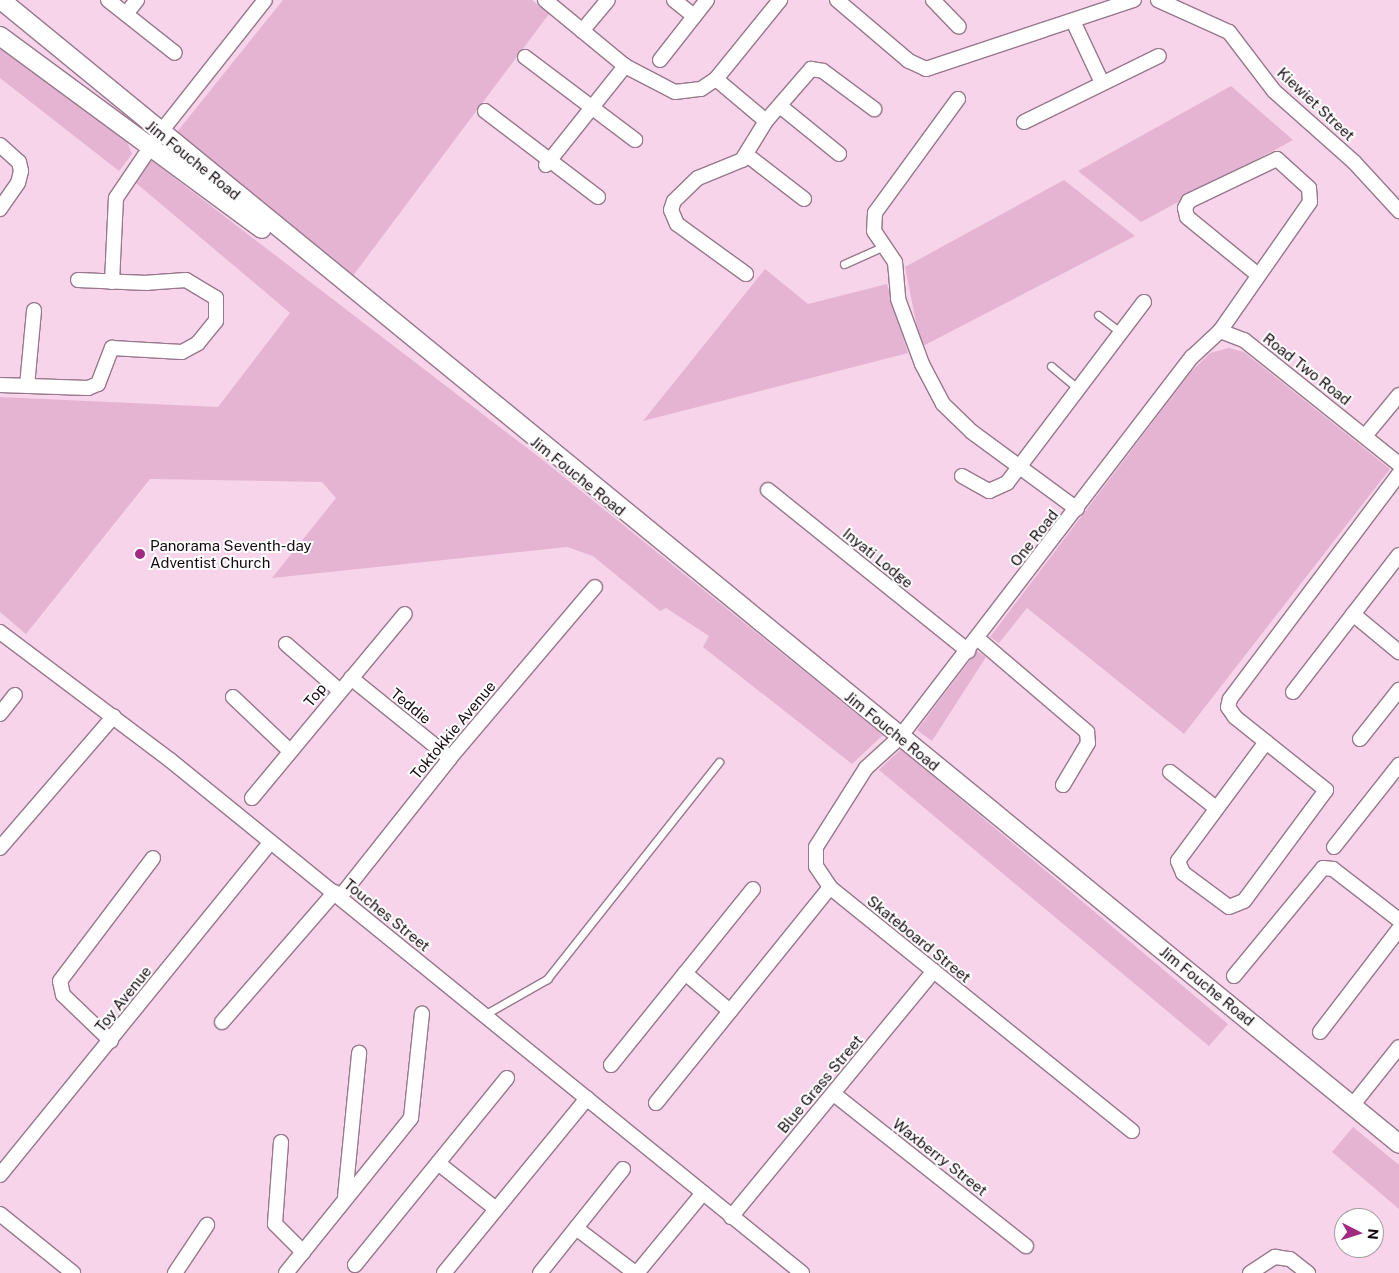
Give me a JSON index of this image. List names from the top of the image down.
{
  "streets": {
    "street": [
      "Kiewiet Street",
      "Jim Fouche Road",
      "Road Two Road",
      "One Road",
      "Inyati Lodge",
      "Top",
      "Teddie",
      "Toktokkie Avenue",
      "Touches Street",
      "Skateboard Street",
      "Toy Avenue",
      "Blue Grass Street",
      "Waxberry Street"
    ]
  },
  "crossings": [
    ["Jim Fouche Road", "One Road"],
    ["Jim Fouche Road", "Skateboard Street"],
    ["Road Two Road", "One Road"],
    ["One Road", "Inyati Lodge"],
    ["One Road", "Skateboard Street"],
    ["Top", "Teddie"],
    ["Teddie", "Toktokkie Avenue"],
    ["Toktokkie Avenue", "Touches Street"],
    ["Touches Street", "Toy Avenue"],
    ["Touches Street", "Blue Grass Street"],
    ["Skateboard Street", "Blue Grass Street"],
    ["Blue Grass Street", "Waxberry Street"]
  ],
  "places": ["Panorama Seventh-day Adventist Church"],
  "north": "right"
}
